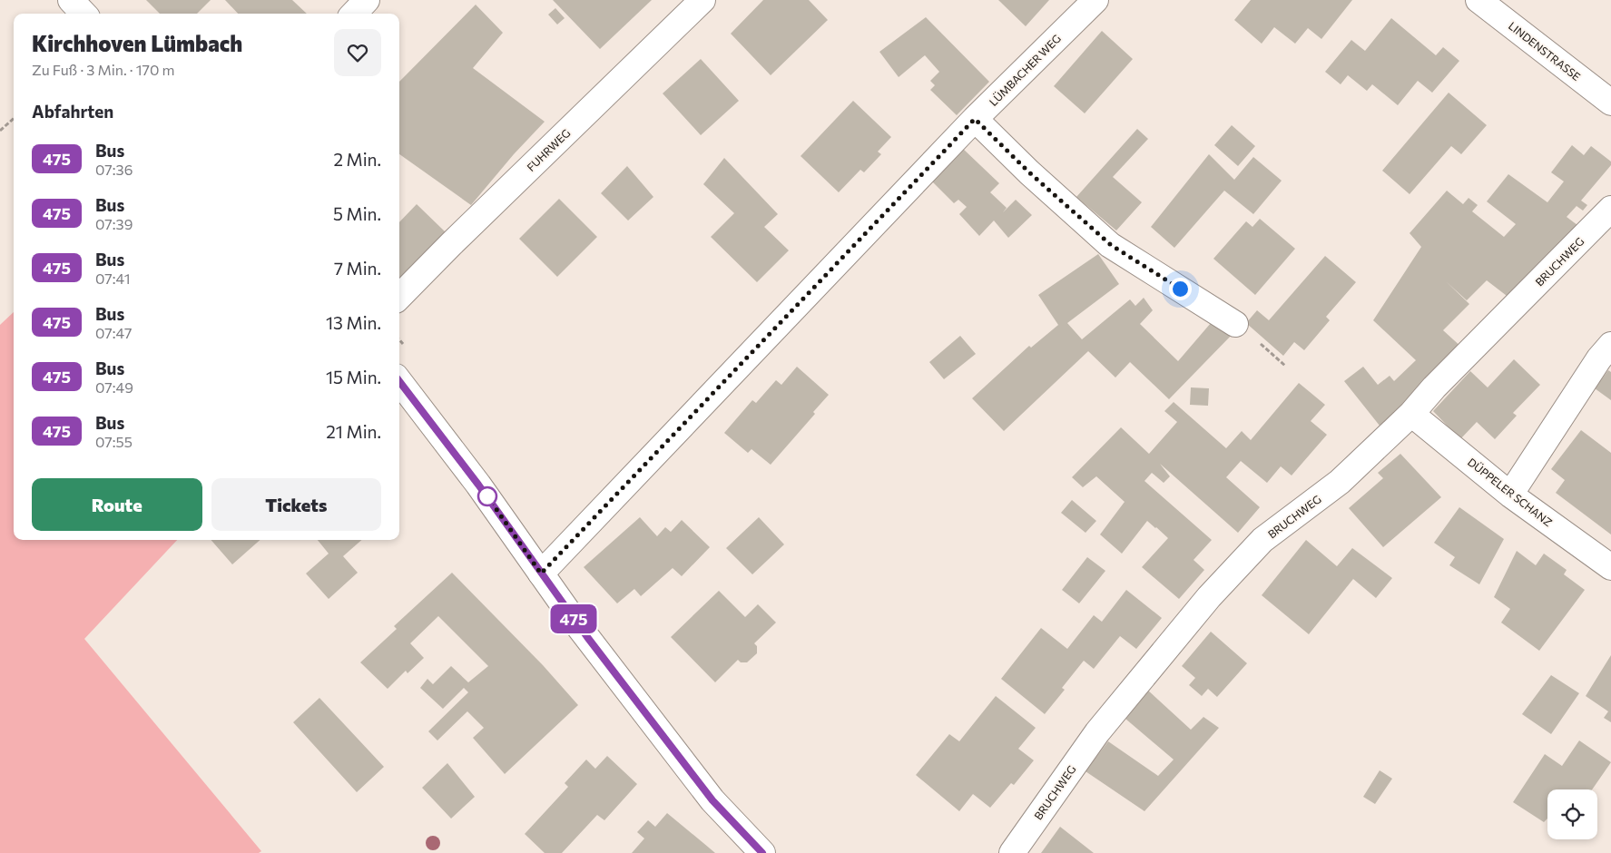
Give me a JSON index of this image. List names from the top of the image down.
{
  "streets": {
    "street": [
      "LINDENSTRASSE",
      "LÜMBACHER WEG",
      "FUHRWEG",
      "BRUCHWEG",
      "DÜPPELER SCHANZ"
    ]
  },
  "crossings": [
    ["BRUCHWEG", "DÜPPELER SCHANZ"]
  ],
  "lines": ["bus line 475"],
  "page": {
    "on_map": "475",
    "heading": [
      ["Kirchhoven Lümbach", "Zu Fuß · 3 Min. · 170 m"],
      "Abfahrten"
    ],
    "list": [
      {
        "mark": "475",
        "name": "Bus",
        "note": "07:36",
        "value": "2 Min."
      },
      {
        "mark": "475",
        "name": "Bus",
        "note": "07:39",
        "value": "5 Min."
      },
      {
        "mark": "475",
        "name": "Bus",
        "note": "07:41",
        "value": "7 Min."
      },
      {
        "mark": "475",
        "name": "Bus",
        "note": "07:47",
        "value": "13 Min."
      },
      {
        "mark": "475",
        "name": "Bus",
        "note": "07:49",
        "value": "15 Min."
      },
      {
        "mark": "475",
        "name": "Bus",
        "note": "07:55",
        "value": "21 Min."
      }
    ],
    "buttons": ["Route", "Tickets"]
  }
}
